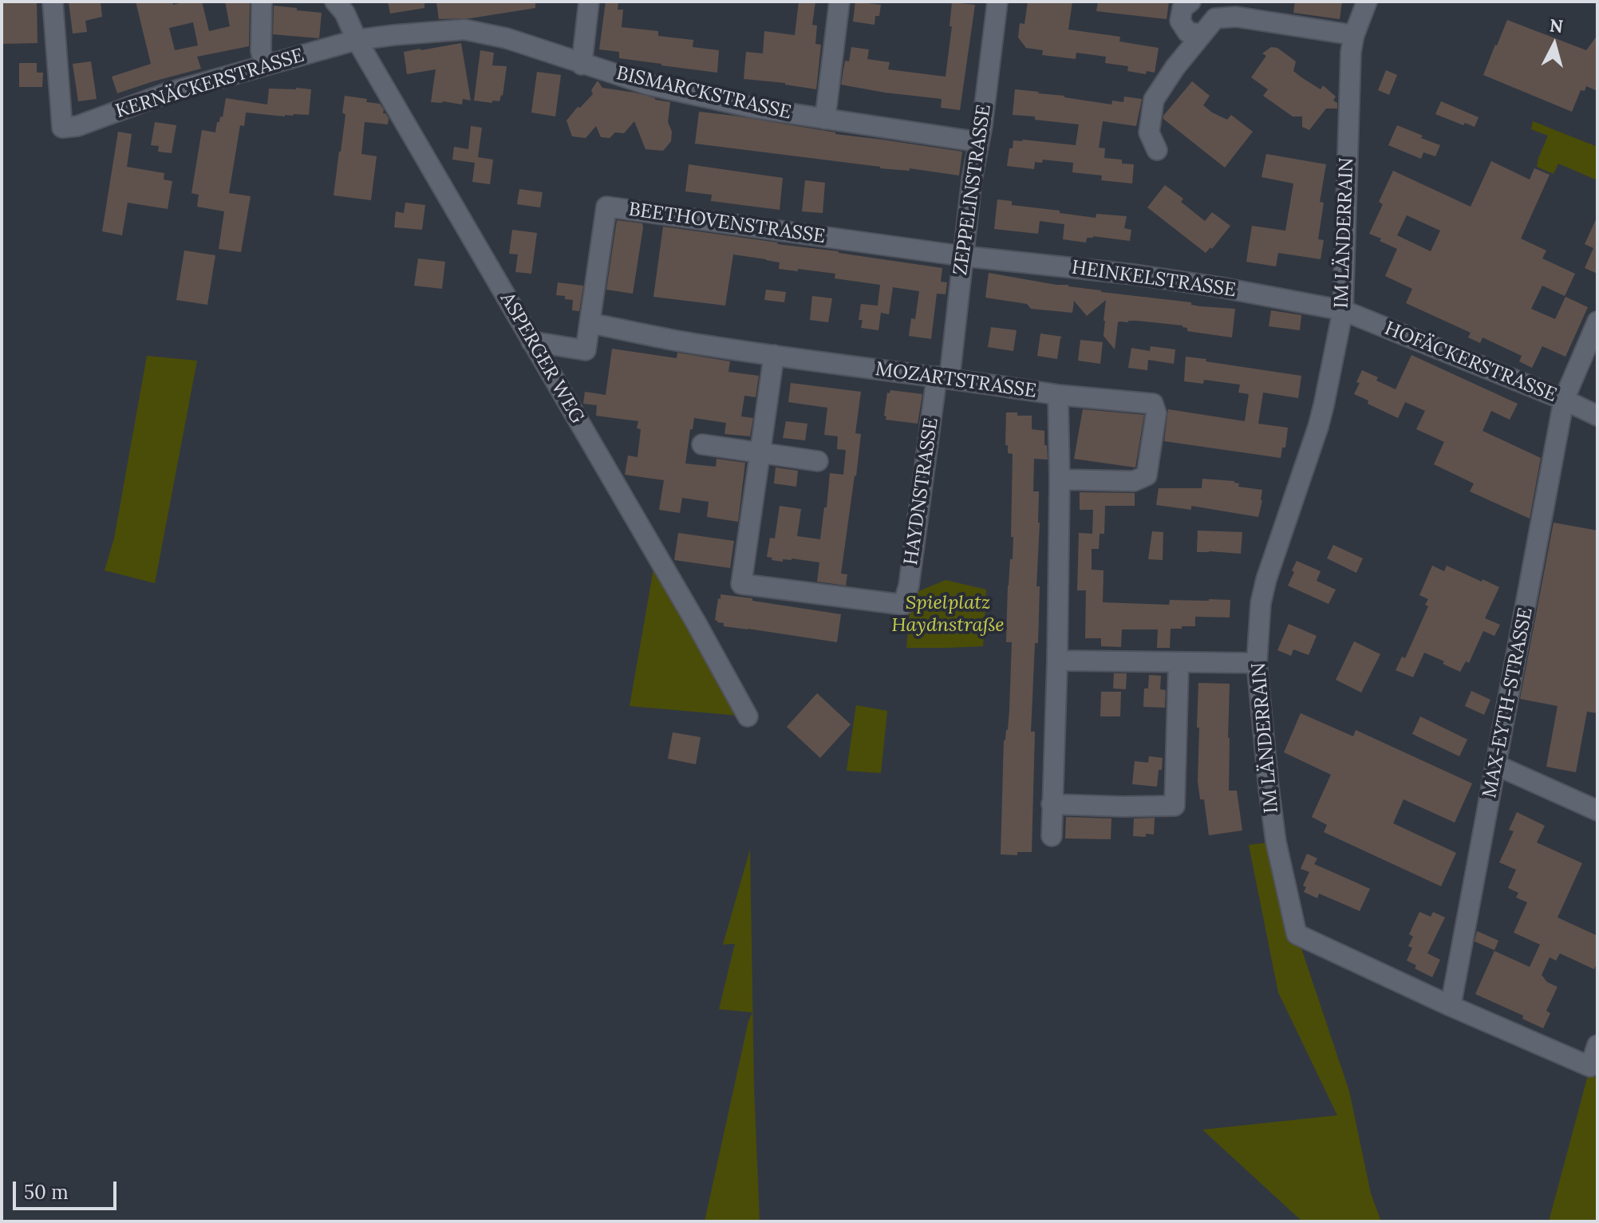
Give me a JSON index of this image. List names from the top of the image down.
{
  "streets": {
    "street": [
      "KERNÄCKERSTRASSE",
      "BISMARCKSTRASSE",
      "ZEPPELINSTRASSE",
      "BEETHOVENSTRASSE",
      "IM LÄNDERRAIN",
      "HEINKELSTRASSE",
      "ASPERGER WEG",
      "HOFÄCKERSTRASSE",
      "MOZARTSTRASSE",
      "HAYDNSTRASSE",
      "MAX-EYTH-STRASSE"
    ]
  },
  "crossings": [
    ["KERNÄCKERSTRASSE", "BISMARCKSTRASSE"],
    ["KERNÄCKERSTRASSE", "ASPERGER WEG"],
    ["BISMARCKSTRASSE", "ZEPPELINSTRASSE"],
    ["BISMARCKSTRASSE", "ASPERGER WEG"],
    ["ZEPPELINSTRASSE", "BEETHOVENSTRASSE"],
    ["ZEPPELINSTRASSE", "HEINKELSTRASSE"],
    ["ZEPPELINSTRASSE", "MOZARTSTRASSE"],
    ["ZEPPELINSTRASSE", "HAYDNSTRASSE"],
    ["BEETHOVENSTRASSE", "HEINKELSTRASSE"],
    ["BEETHOVENSTRASSE", "MOZARTSTRASSE"],
    ["IM LÄNDERRAIN", "HEINKELSTRASSE"],
    ["IM LÄNDERRAIN", "HOFÄCKERSTRASSE"],
    ["IM LÄNDERRAIN", "MAX-EYTH-STRASSE"],
    ["HEINKELSTRASSE", "HOFÄCKERSTRASSE"],
    ["HOFÄCKERSTRASSE", "MAX-EYTH-STRASSE"],
    ["MOZARTSTRASSE", "HAYDNSTRASSE"]
  ],
  "parks": ["Spielplatz Haydnstraße"],
  "scale_bar": "50 m",
  "north": "top"
}
